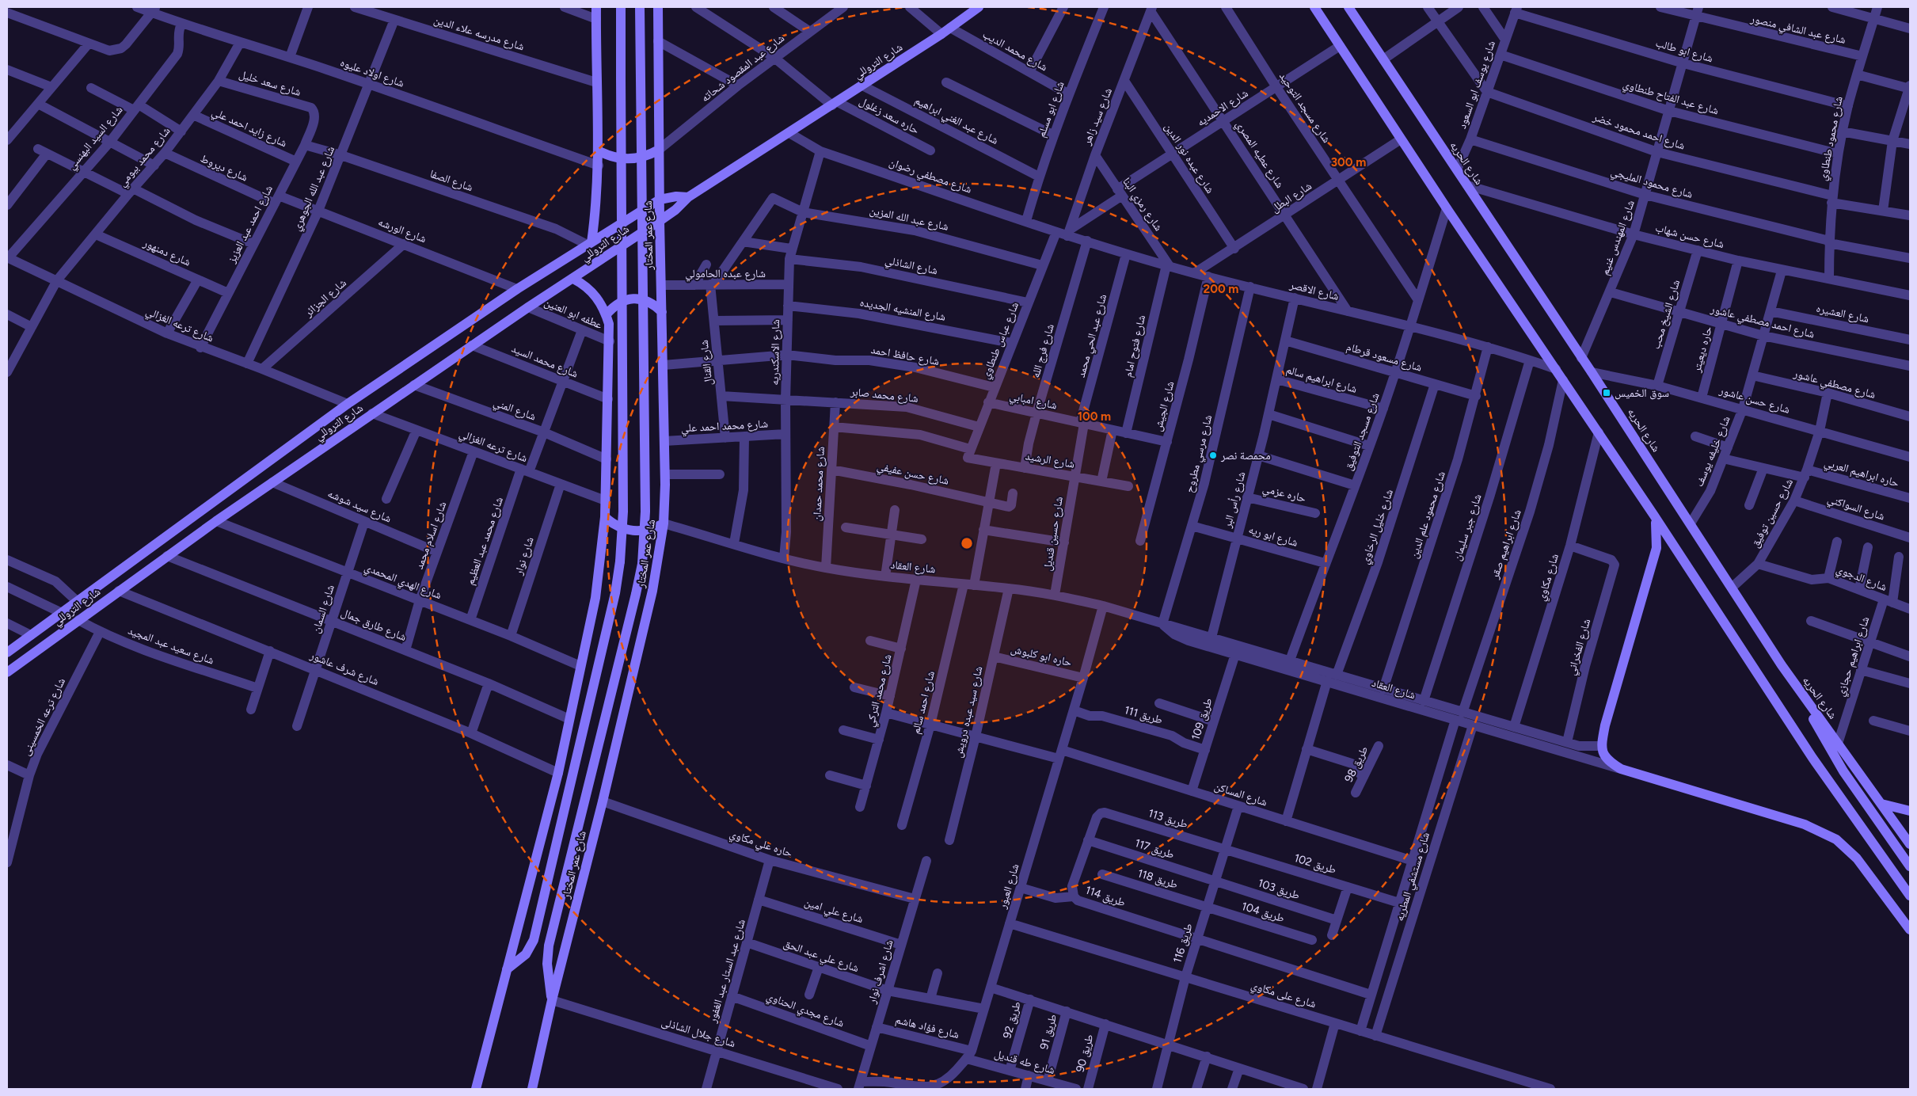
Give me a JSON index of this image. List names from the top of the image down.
{
  "streets": {
    "main road": ["شارع التروللي", "شارع الحريه", "شارع عمر المختار"],
    "street": [
      "شارع عبد الشافي منصور",
      "شارع مدرسه علاء الدين",
      "شارع محمد الديب",
      "شارع ابو طالب",
      "شارع عبد المقصود شحاته",
      "شارع اولاد عليوه",
      "شارع سعد خليل",
      "شارع يوسف ابو السعود",
      "شارع عبد الفتاح طنطاوي",
      "شارع الاحمديه",
      "شارع مسجد التوحيد",
      "شارع ابو مسلم",
      "حاره سعد زغلول",
      "شارع سيد زاهر",
      "شارع عبد الغني ابراهيم",
      "شارع زايد احمد علي",
      "شارع احمد محمود خضر",
      "شارع السيد البهنسي",
      "شارع محمود طنطاوي",
      "شارع عطيه المصري",
      "شارع محمد بيومي",
      "شارع عبده نور الدين",
      "شارع ديروط",
      "شارع مصطفي رضوان",
      "شارع الصفا",
      "شارع محمود المليجي",
      "شارع عبد الله الجوهري",
      "شارع البطل",
      "شارع رمزي البنا",
      "شارع عبد الله المزين",
      "شارع احمد عبد العزيز",
      "شارع الورشه",
      "شارع حسن شهاب",
      "شارع المهندس غنيم",
      "شارع دمنهور",
      "شارع الشاذلي",
      "شارع عبده الحامولي",
      "شارع الاقصر",
      "شارع الجزائر",
      "شارع المنشيه الجديده",
      "عطفه ابو العنين",
      "شارع العشيره",
      "شارع الشيخ محب",
      "شارع احمد مصطفي عاشور",
      "شارع ترعه الغزالي",
      "شارع عبد الحي محمد",
      "شارع عباس طنطاوي",
      "شارع فتوح امام",
      "حاره ديعيتر",
      "شارع فرج الله",
      "شارع الاسكندريه",
      "شارع حافظ احمد",
      "شارع مسعود قرطام",
      "شارع محمد السيد",
      "شارع القنال",
      "شارع ابراهيم سالم",
      "شارع مصطفي عاشور",
      "شارع محمد صابر",
      "شارع حسن عاشور",
      "شارع امبابي",
      "شارع الجيش",
      "شارع المني",
      "شارع محمد احمد علي",
      "شارع مسجد التوفيق",
      "شارع خليفه يوسف",
      "شارع مرسي مطروح",
      "شارع الرشيد",
      "حاره ابراهيم العربي",
      "شارع حسن عفيفي",
      "شارع محمد حمدان",
      "حاره عزمي",
      "شارع رأس البر",
      "شارع سيد شوشه",
      "شارع السواكني",
      "شارع حسين توفيق",
      "شارع محمود علم الدين",
      "شارع خليل الرخاوي",
      "شارع جبر سليمان",
      "شارع حسين قنديل",
      "شارع اسلام محمد",
      "شارع ابو ريه",
      "شارع محمد عبد العظيم",
      "شارع ابراهيم صقر",
      "شارع نوار",
      "شارع العقاد",
      "شارع مكاوي",
      "شارع الدجوي",
      "شارع الهدي المحمدي",
      "شارع السمان",
      "شارع طارق جمال",
      "شارع سعيد عبد المجيد",
      "شارع الفخراني",
      "حاره ابو كلبوش",
      "شارع ابراهيم حجازي",
      "شارع شرف عاشور",
      "شارع محمد التركي",
      "شارع احمد سالم",
      "شارع سيد عبده درويش",
      "طريق 111",
      "شارع ترعه الخمسينى",
      "طريق 109",
      "طريق 98",
      "شارع المساكن",
      "طريق 113",
      "حاره علي مكاوي",
      "طريق 117",
      "طريق 102",
      "شارع مستشفي المطريه",
      "طريق 118",
      "شارع العبور",
      "طريق 103",
      "طريق 114",
      "شارع علي امين",
      "طريق 104",
      "طريق 116",
      "شارع علي عبد الحق",
      "شارع عبد الستار عبد الغفور",
      "شارع اشرف نوار",
      "شارع على مكاوي",
      "شارع مجدي الحناوي",
      "طريق 92",
      "شارع فؤاد هاشم",
      "طريق 91",
      "شارع جلال الشاذلى",
      "طريق 90",
      "شارع طه قنديل"
    ]
  },
  "crossings": [
    ["شارع عبد الشافي منصور", "شارع محمود طنطاوي"],
    ["شارع عبد الشافي منصور", "شارع المهندس غنيم"],
    ["شارع مدرسه علاء الدين", "شارع عبد الله الجوهري"],
    ["شارع محمد الديب", "شارع التروللي"],
    ["شارع محمد الديب", "شارع ابو مسلم"],
    ["شارع ابو طالب", "شارع يوسف ابو السعود"],
    ["شارع ابو طالب", "شارع محمود طنطاوي"],
    ["شارع ابو طالب", "شارع المهندس غنيم"],
    ["شارع التروللي", "حاره سعد زغلول"],
    ["شارع التروللي", "شارع عبد الغني ابراهيم"],
    ["شارع التروللي", "شارع مصطفي رضوان"],
    ["شارع التروللي", "شارع الصفا"],
    ["شارع التروللي", "شارع الورشه"],
    ["شارع التروللي", "شارع عمر المختار"],
    ["شارع التروللي", "عطفه ابو العنين"],
    ["شارع التروللي", "شارع ترعه الغزالي"],
    ["شارع التروللي", "شارع محمد السيد"],
    ["شارع التروللي", "شارع المني"],
    ["شارع التروللي", "شارع سيد شوشه"],
    ["شارع التروللي", "شارع الهدي المحمدي"],
    ["شارع التروللي", "شارع طارق جمال"],
    ["شارع التروللي", "شارع سعيد عبد المجيد"],
    ["شارع التروللي", "شارع شرف عاشور"],
    ["شارع عبد المقصود شحاته", "حاره سعد زغلول"],
    ["شارع عبد المقصود شحاته", "شارع عمر المختار"],
    ["شارع اولاد عليوه", "شارع السيد البهنسي"],
    ["شارع اولاد عليوه", "شارع محمد بيومي"],
    ["شارع اولاد عليوه", "شارع عبد الله الجوهري"],
    ["شارع سعد خليل", "شارع محمد بيومي"],
    ["شارع سعد خليل", "شارع احمد عبد العزيز"],
    ["شارع يوسف ابو السعود", "شارع عبد الفتاح طنطاوي"],
    ["شارع يوسف ابو السعود", "شارع احمد محمود خضر"],
    ["شارع يوسف ابو السعود", "شارع الحريه"],
    ["شارع يوسف ابو السعود", "شارع محمود المليجي"],
    ["شارع عبد الفتاح طنطاوي", "شارع محمود طنطاوي"],
    ["شارع عبد الفتاح طنطاوي", "شارع المهندس غنيم"],
    ["شارع الاحمديه", "شارع مسجد التوحيد"],
    ["شارع الاحمديه", "شارع سيد زاهر"],
    ["شارع الاحمديه", "شارع عطيه المصري"],
    ["شارع الاحمديه", "شارع عبده نور الدين"],
    ["شارع الاحمديه", "شارع مصطفي رضوان"],
    ["شارع الاحمديه", "شارع رمزي البنا"],
    ["شارع الاحمديه", "شارع الاقصر"],
    ["شارع مسجد التوحيد", "شارع البطل"],
    ["شارع مسجد التوحيد", "شارع مسجد التوفيق"],
    ["شارع ابو مسلم", "شارع عبد الغني ابراهيم"],
    ["شارع ابو مسلم", "شارع مصطفي رضوان"],
    ["شارع سيد زاهر", "شارع عطيه المصري"],
    ["شارع سيد زاهر", "شارع عبده نور الدين"],
    ["شارع سيد زاهر", "شارع مصطفي رضوان"],
    ["شارع سيد زاهر", "شارع رمزي البنا"],
    ["شارع سيد زاهر", "شارع الاقصر"],
    ["شارع زايد احمد علي", "شارع محمد بيومي"],
    ["شارع زايد احمد علي", "شارع احمد عبد العزيز"],
    ["شارع احمد محمود خضر", "شارع محمود طنطاوي"],
    ["شارع احمد محمود خضر", "شارع المهندس غنيم"],
    ["شارع السيد البهنسي", "شارع ترعه الغزالي"],
    ["شارع محمود طنطاوي", "شارع محمود المليجي"],
    ["شارع محمود طنطاوي", "شارع حسن شهاب"],
    ["شارع عطيه المصري", "شارع البطل"],
    ["شارع عطيه المصري", "شارع الاقصر"],
    ["شارع محمد بيومي", "شارع ديروط"],
    ["شارع محمد بيومي", "شارع دمنهور"],
    ["شارع محمد بيومي", "شارع ترعه الغزالي"],
    ["شارع عبده نور الدين", "شارع البطل"],
    ["شارع الحريه", "شارع حسن شهاب"],
    ["شارع الحريه", "شارع المهندس غنيم"],
    ["شارع الحريه", "شارع حسن عاشور"],
    ["شارع الحريه", "شارع خليفه يوسف"],
    ["شارع الحريه", "شارع حسين توفيق"],
    ["شارع الحريه", "شارع ابراهيم حجازي"],
    ["شارع ديروط", "شارع احمد عبد العزيز"],
    ["شارع ديروط", "شارع الورشه"],
    ["شارع مصطفي رضوان", "شارع الاقصر"],
    ["شارع مصطفي رضوان", "شارع عباس طنطاوي"],
    ["شارع مصطفي رضوان", "شارع الاسكندريه"],
    ["شارع الصفا", "شارع عبد الله الجوهري"],
    ["شارع الصفا", "شارع احمد عبد العزيز"],
    ["شارع محمود المليجي", "شارع المهندس غنيم"],
    ["شارع عبد الله الجوهري", "شارع الورشه"],
    ["شارع عبد الله الجوهري", "شارع ترعه الغزالي"],
    ["شارع البطل", "شارع الاقصر"],
    ["شارع رمزي البنا", "شارع الاقصر"],
    ["شارع رمزي البنا", "شارع فتوح امام"],
    ["شارع عبد الله المزين", "شارع عباس طنطاوي"],
    ["شارع عبد الله المزين", "شارع الاسكندريه"],
    ["شارع احمد عبد العزيز", "شارع الورشه"],
    ["شارع احمد عبد العزيز", "شارع دمنهور"],
    ["شارع احمد عبد العزيز", "شارع ترعه الغزالي"],
    ["شارع الورشه", "شارع الجزائر"],
    ["شارع عمر المختار", "شارع عبده الحامولي"],
    ["شارع عمر المختار", "شارع حافظ احمد"],
    ["شارع عمر المختار", "شارع محمد احمد علي"],
    ["شارع عمر المختار", "شارع العقاد"],
    ["شارع عمر المختار", "حاره علي مكاوي"],
    ["شارع عمر المختار", "شارع جلال الشاذلى"],
    ["شارع حسن شهاب", "شارع المهندس غنيم"],
    ["شارع حسن شهاب", "شارع الشيخ محب"],
    ["شارع حسن شهاب", "حاره ديعيتر"],
    ["شارع حسن شهاب", "شارع خليفه يوسف"],
    ["شارع المهندس غنيم", "شارع احمد مصطفي عاشور"],
    ["شارع الشاذلي", "شارع عباس طنطاوي"],
    ["شارع الشاذلي", "شارع الاسكندريه"],
    ["شارع عبده الحامولي", "شارع الاسكندريه"],
    ["شارع عبده الحامولي", "شارع القنال"],
    ["شارع الاقصر", "شارع عبد الحي محمد"],
    ["شارع الاقصر", "شارع فتوح امام"],
    ["شارع الاقصر", "شارع فرج الله"],
    ["شارع الاقصر", "شارع الجيش"],
    ["شارع الاقصر", "شارع مسجد التوفيق"],
    ["شارع الاقصر", "شارع مرسي مطروح"],
    ["شارع الاقصر", "شارع رأس البر"],
    ["شارع الاقصر", "شارع محمود علم الدين"],
    ["شارع الاقصر", "شارع جبر سليمان"],
    ["شارع الجزائر", "شارع ترعه الغزالي"],
    ["شارع المنشيه الجديده", "شارع عباس طنطاوي"],
    ["شارع المنشيه الجديده", "شارع الاسكندريه"],
    ["عطفه ابو العنين", "شارع محمد عبد العظيم"],
    ["شارع العشيره", "شارع خليفه يوسف"],
    ["شارع الشيخ محب", "شارع احمد مصطفي عاشور"],
    ["شارع الشيخ محب", "شارع حسن عاشور"],
    ["شارع احمد مصطفي عاشور", "حاره ديعيتر"],
    ["شارع احمد مصطفي عاشور", "شارع خليفه يوسف"],
    ["شارع ترعه الغزالي", "شارع اسلام محمد"],
    ["شارع ترعه الغزالي", "شارع محمد عبد العظيم"],
    ["شارع ترعه الغزالي", "شارع نوار"],
    ["شارع عبد الحي محمد", "شارع امبابي"],
    ["شارع عبد الحي محمد", "شارع الرشيد"],
    ["شارع عبد الحي محمد", "شارع حسين قنديل"],
    ["شارع عباس طنطاوي", "شارع حافظ احمد"],
    ["شارع عباس طنطاوي", "شارع محمد صابر"],
    ["شارع عباس طنطاوي", "شارع امبابي"],
    ["شارع عباس طنطاوي", "شارع الرشيد"],
    ["شارع فتوح امام", "شارع امبابي"],
    ["حاره ديعيتر", "شارع حسن عاشور"],
    ["شارع فرج الله", "شارع امبابي"],
    ["شارع فرج الله", "شارع الرشيد"],
    ["شارع الاسكندريه", "شارع حافظ احمد"],
    ["شارع الاسكندريه", "شارع محمد صابر"],
    ["شارع الاسكندريه", "شارع محمد احمد علي"],
    ["شارع الاسكندريه", "شارع العقاد"],
    ["شارع حافظ احمد", "شارع القنال"],
    ["شارع مسعود قرطام", "شارع مسجد التوفيق"],
    ["شارع مسعود قرطام", "شارع رأس البر"],
    ["شارع مسعود قرطام", "شارع محمود علم الدين"],
    ["شارع مسعود قرطام", "شارع خليل الرخاوي"],
    ["شارع محمد السيد", "شارع محمد عبد العظيم"],
    ["شارع القنال", "شارع محمد صابر"],
    ["شارع القنال", "شارع محمد احمد علي"],
    ["شارع ابراهيم سالم", "شارع مسجد التوفيق"],
    ["شارع ابراهيم سالم", "شارع رأس البر"],
    ["شارع مصطفي عاشور", "شارع خليفه يوسف"],
    ["شارع مصطفي عاشور", "شارع حسين توفيق"],
    ["شارع محمد صابر", "شارع محمد حمدان"],
    ["شارع حسن عاشور", "شارع خليفه يوسف"],
    ["شارع حسن عاشور", "شارع حسين توفيق"],
    ["شارع امبابي", "شارع الجيش"],
    ["شارع المني", "شارع محمد عبد العظيم"],
    ["شارع مسجد التوفيق", "شارع ابو ريه"],
    ["شارع مسجد التوفيق", "شارع العقاد"],
    ["شارع خليفه يوسف", "حاره ابراهيم العربي"],
    ["شارع مرسي مطروح", "شارع ابو ريه"],
    ["شارع مرسي مطروح", "شارع العقاد"],
    ["شارع الرشيد", "شارع محمد حمدان"],
    ["شارع الرشيد", "شارع حسين قنديل"],
    ["شارع الرشيد", "شارع احمد سالم"],
    ["حاره ابراهيم العربي", "شارع حسين توفيق"],
    ["شارع حسن عفيفي", "شارع محمد حمدان"],
    ["شارع حسن عفيفي", "شارع احمد سالم"],
    ["شارع محمد حمدان", "شارع العقاد"],
    ["حاره عزمي", "شارع رأس البر"],
    ["شارع رأس البر", "شارع ابو ريه"],
    ["شارع رأس البر", "شارع العقاد"],
    ["شارع سيد شوشه", "شارع اسلام محمد"],
    ["شارع سيد شوشه", "شارع السمان"],
    ["شارع السواكني", "شارع حسين توفيق"],
    ["شارع حسين توفيق", "شارع الدجوي"],
    ["شارع محمود علم الدين", "شارع العقاد"],
    ["شارع خليل الرخاوي", "شارع العقاد"],
    ["شارع جبر سليمان", "شارع العقاد"],
    ["شارع حسين قنديل", "شارع العقاد"],
    ["شارع اسلام محمد", "شارع الهدي المحمدي"],
    ["شارع اسلام محمد", "شارع طارق جمال"],
    ["شارع محمد عبد العظيم", "شارع الهدي المحمدي"],
    ["شارع ابراهيم صقر", "شارع العقاد"],
    ["شارع ابراهيم صقر", "شارع مستشفي المطريه"],
    ["شارع نوار", "شارع الهدي المحمدي"],
    ["شارع العقاد", "شارع مكاوي"],
    ["شارع العقاد", "شارع الفخراني"],
    ["شارع العقاد", "شارع محمد التركي"],
    ["شارع العقاد", "شارع احمد سالم"],
    ["شارع العقاد", "شارع سيد عبده درويش"],
    ["شارع العقاد", "طريق 109"],
    ["شارع العقاد", "شارع مستشفي المطريه"],
    ["شارع العقاد", "شارع العبور"],
    ["شارع مكاوي", "شارع الفخراني"],
    ["شارع الدجوي", "شارع ابراهيم حجازي"],
    ["شارع الهدي المحمدي", "شارع السمان"],
    ["شارع السمان", "شارع طارق جمال"],
    ["شارع السمان", "شارع شرف عاشور"],
    ["شارع سعيد عبد المجيد", "شارع ترعه الخمسينى"],
    ["حاره ابو كلبوش", "شارع سيد عبده درويش"],
    ["حاره ابو كلبوش", "شارع العبور"],
    ["شارع محمد التركي", "شارع المساكن"],
    ["شارع احمد سالم", "شارع المساكن"],
    ["شارع سيد عبده درويش", "شارع المساكن"],
    ["طريق 111", "طريق 109"],
    ["طريق 111", "شارع العبور"],
    ["طريق 109", "شارع المساكن"],
    ["شارع المساكن", "شارع مستشفي المطريه"],
    ["شارع المساكن", "شارع العبور"],
    ["شارع المساكن", "طريق 116"],
    ["طريق 113", "طريق 102"],
    ["طريق 113", "طريق 114"],
    ["طريق 113", "طريق 116"],
    ["حاره علي مكاوي", "شارع عبد الستار عبد الغفور"],
    ["حاره علي مكاوي", "شارع اشرف نوار"],
    ["طريق 117", "طريق 103"],
    ["طريق 117", "طريق 114"],
    ["طريق 117", "طريق 116"],
    ["طريق 102", "شارع مستشفي المطريه"],
    ["طريق 102", "طريق 116"],
    ["شارع مستشفي المطريه", "طريق 114"],
    ["شارع مستشفي المطريه", "شارع على مكاوي"],
    ["طريق 118", "طريق 104"],
    ["طريق 118", "طريق 116"],
    ["شارع العبور", "شارع علي عبد الحق"],
    ["شارع العبور", "شارع اشرف نوار"],
    ["شارع العبور", "شارع على مكاوي"],
    ["شارع العبور", "شارع فؤاد هاشم"],
    ["شارع العبور", "شارع طه قنديل"],
    ["طريق 103", "طريق 116"],
    ["طريق 114", "طريق 116"],
    ["شارع علي امين", "شارع عبد الستار عبد الغفور"],
    ["شارع علي امين", "شارع اشرف نوار"],
    ["طريق 104", "طريق 116"],
    ["طريق 116", "شارع على مكاوي"],
    ["شارع علي عبد الحق", "شارع عبد الستار عبد الغفور"],
    ["شارع علي عبد الحق", "شارع اشرف نوار"],
    ["شارع عبد الستار عبد الغفور", "شارع مجدي الحناوي"],
    ["شارع عبد الستار عبد الغفور", "شارع جلال الشاذلى"],
    ["شارع اشرف نوار", "شارع مجدي الحناوي"],
    ["شارع اشرف نوار", "شارع فؤاد هاشم"],
    ["طريق 92", "شارع طه قنديل"],
    ["شارع فؤاد هاشم", "شارع طه قنديل"],
    ["طريق 91", "شارع طه قنديل"]
  ],
  "places": {
    "transit": ["سوق الخميس"],
    "other": ["محمصة نصر"]
  },
  "rings": ["300 m", "200 m", "100 m"]
}
